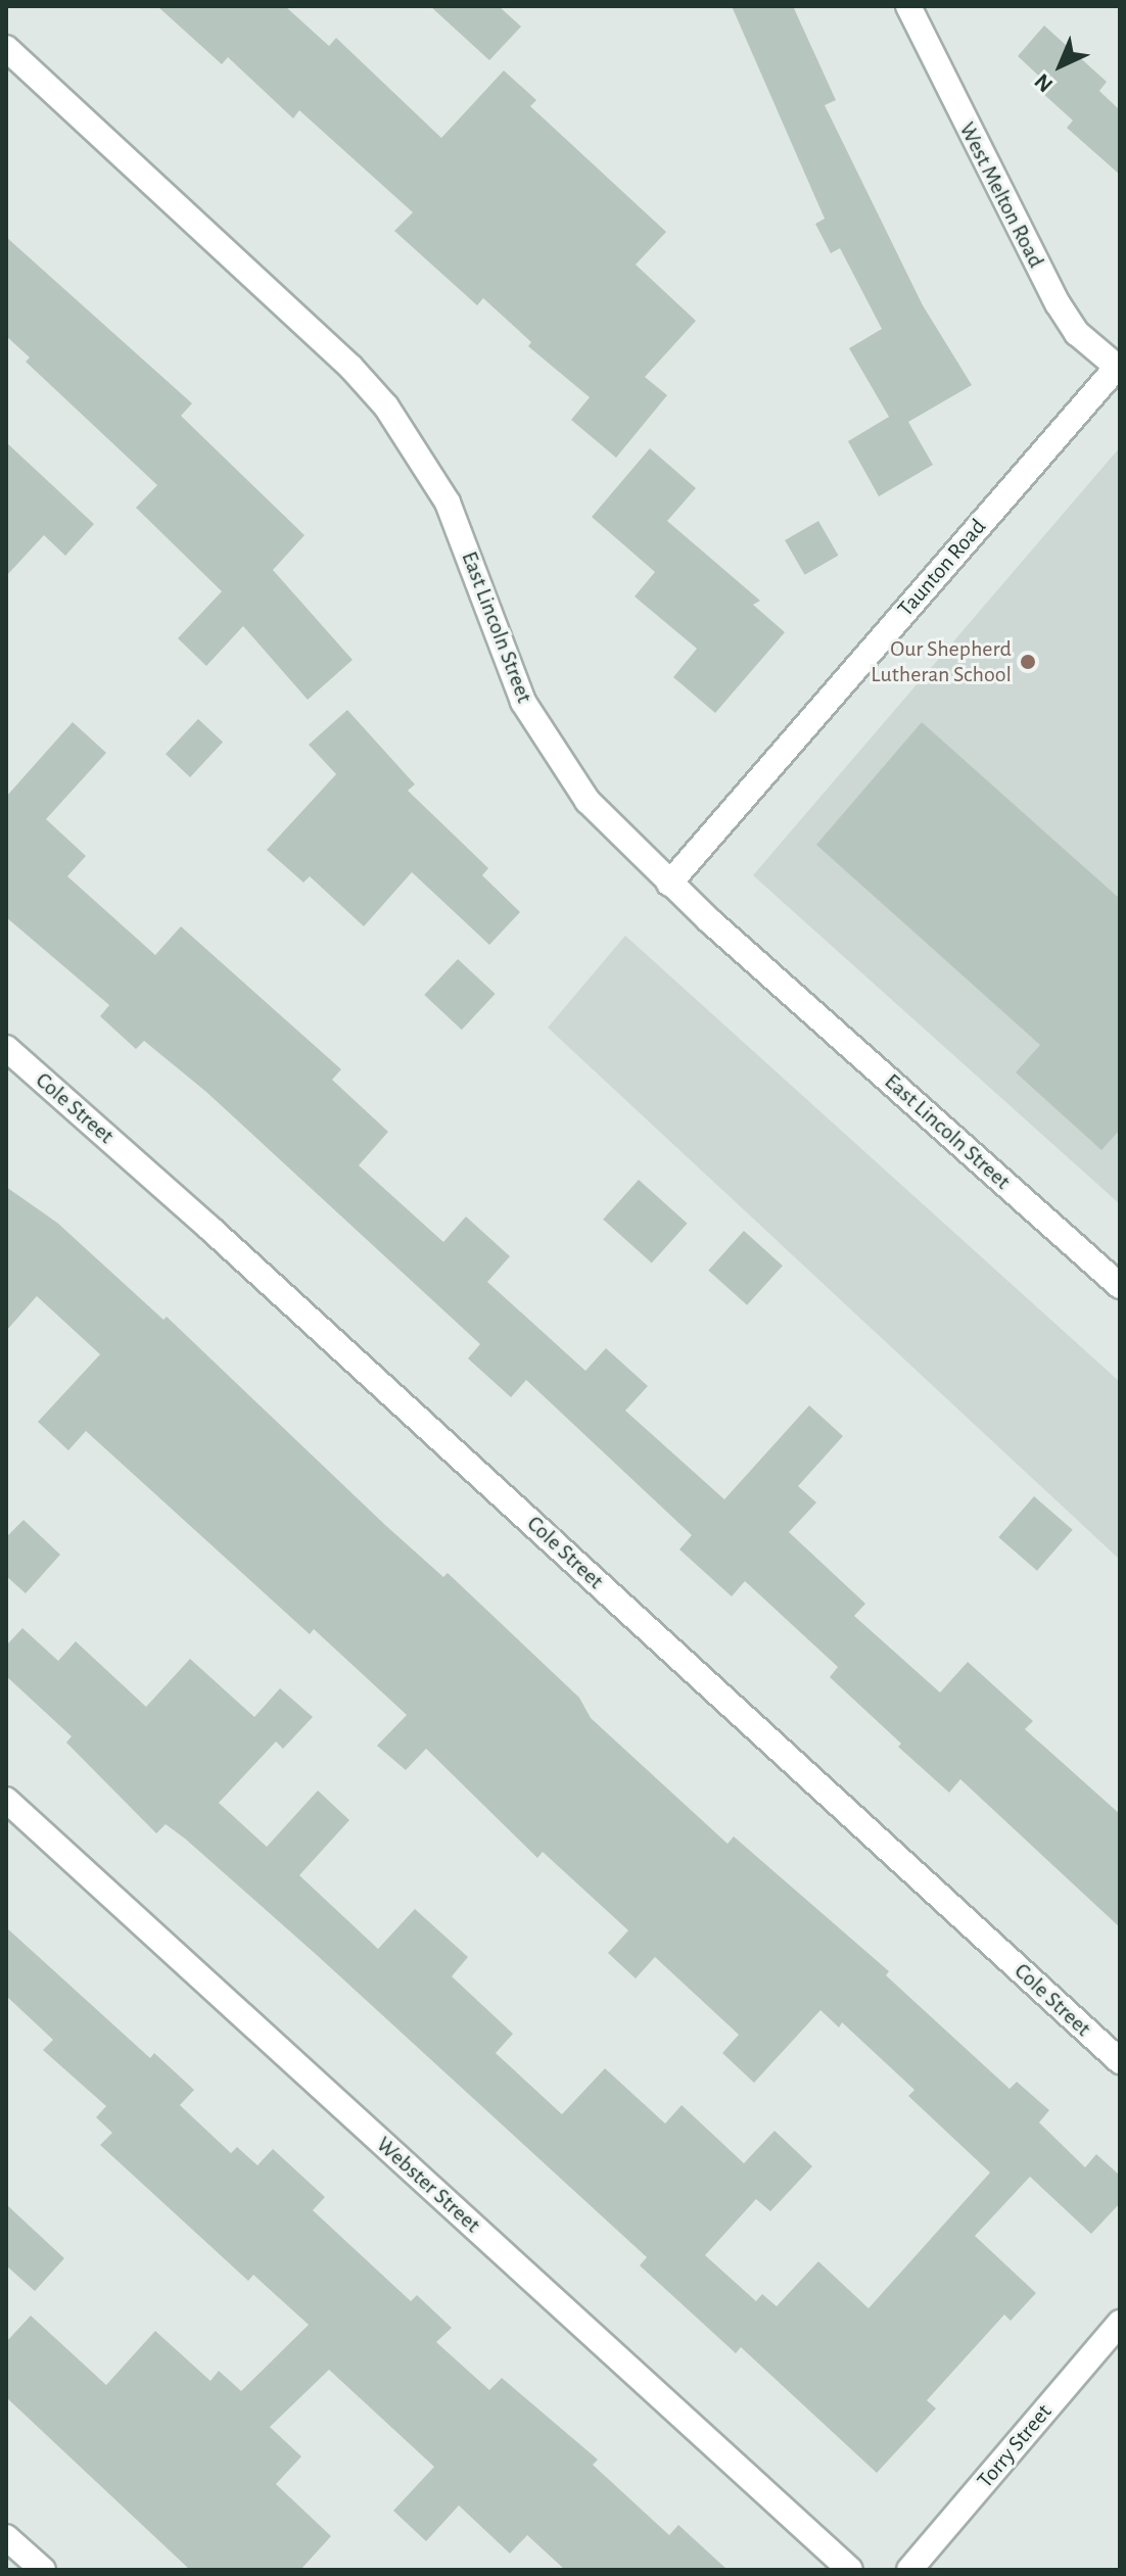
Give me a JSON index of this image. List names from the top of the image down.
{
  "streets": {
    "street": [
      "West Melton Road",
      "Taunton Road",
      "East Lincoln Street",
      "Cole Street",
      "Webster Street",
      "Torry Street"
    ]
  },
  "crossings": [
    ["West Melton Road", "Taunton Road"],
    ["Taunton Road", "East Lincoln Street"]
  ],
  "places": ["Our Shepherd Lutheran School"],
  "north": "bottom left"
}
